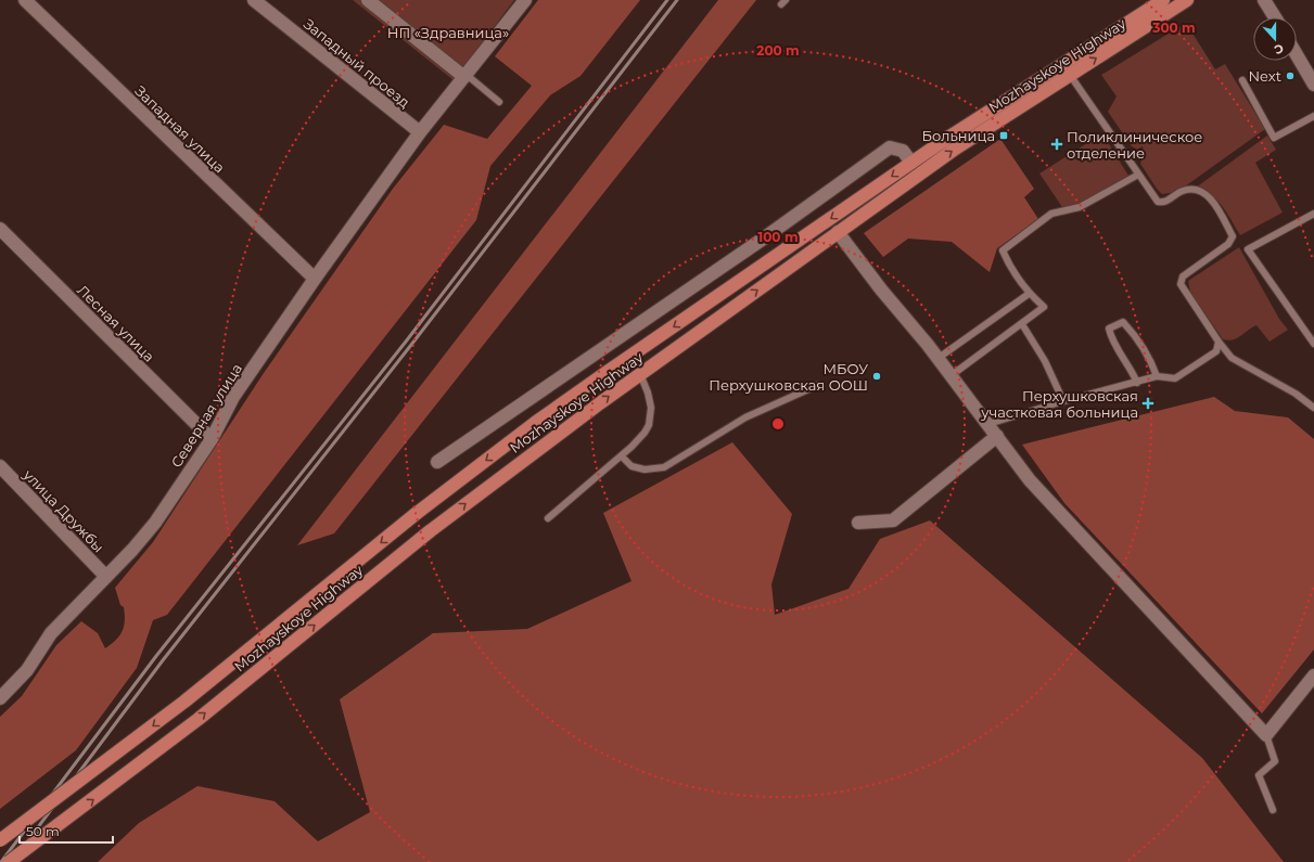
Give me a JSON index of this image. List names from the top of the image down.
{
  "streets": {
    "main road": ["Mozhayskoye Highway"],
    "street": [
      "Западный проезд",
      "Западная улица",
      "Лесная улица",
      "Северная улица",
      "улица Дружбы"
    ]
  },
  "crossings": [
    ["Западный проезд", "Северная улица"],
    ["Западная улица", "Северная улица"],
    ["Лесная улица", "Северная улица"],
    ["Северная улица", "улица Дружбы"]
  ],
  "parks": ["НП «Здравница»"],
  "places": {
    "other": ["Next", "МБОУ Перхушковская ООШ"],
    "transit": ["Больница"],
    "health": ["Поликлиническое отделение", "Перхушковская участковая больница"]
  },
  "scale_bar": "50 m",
  "north": "bottom",
  "rings": ["300 m", "200 m", "100 m"]
}
